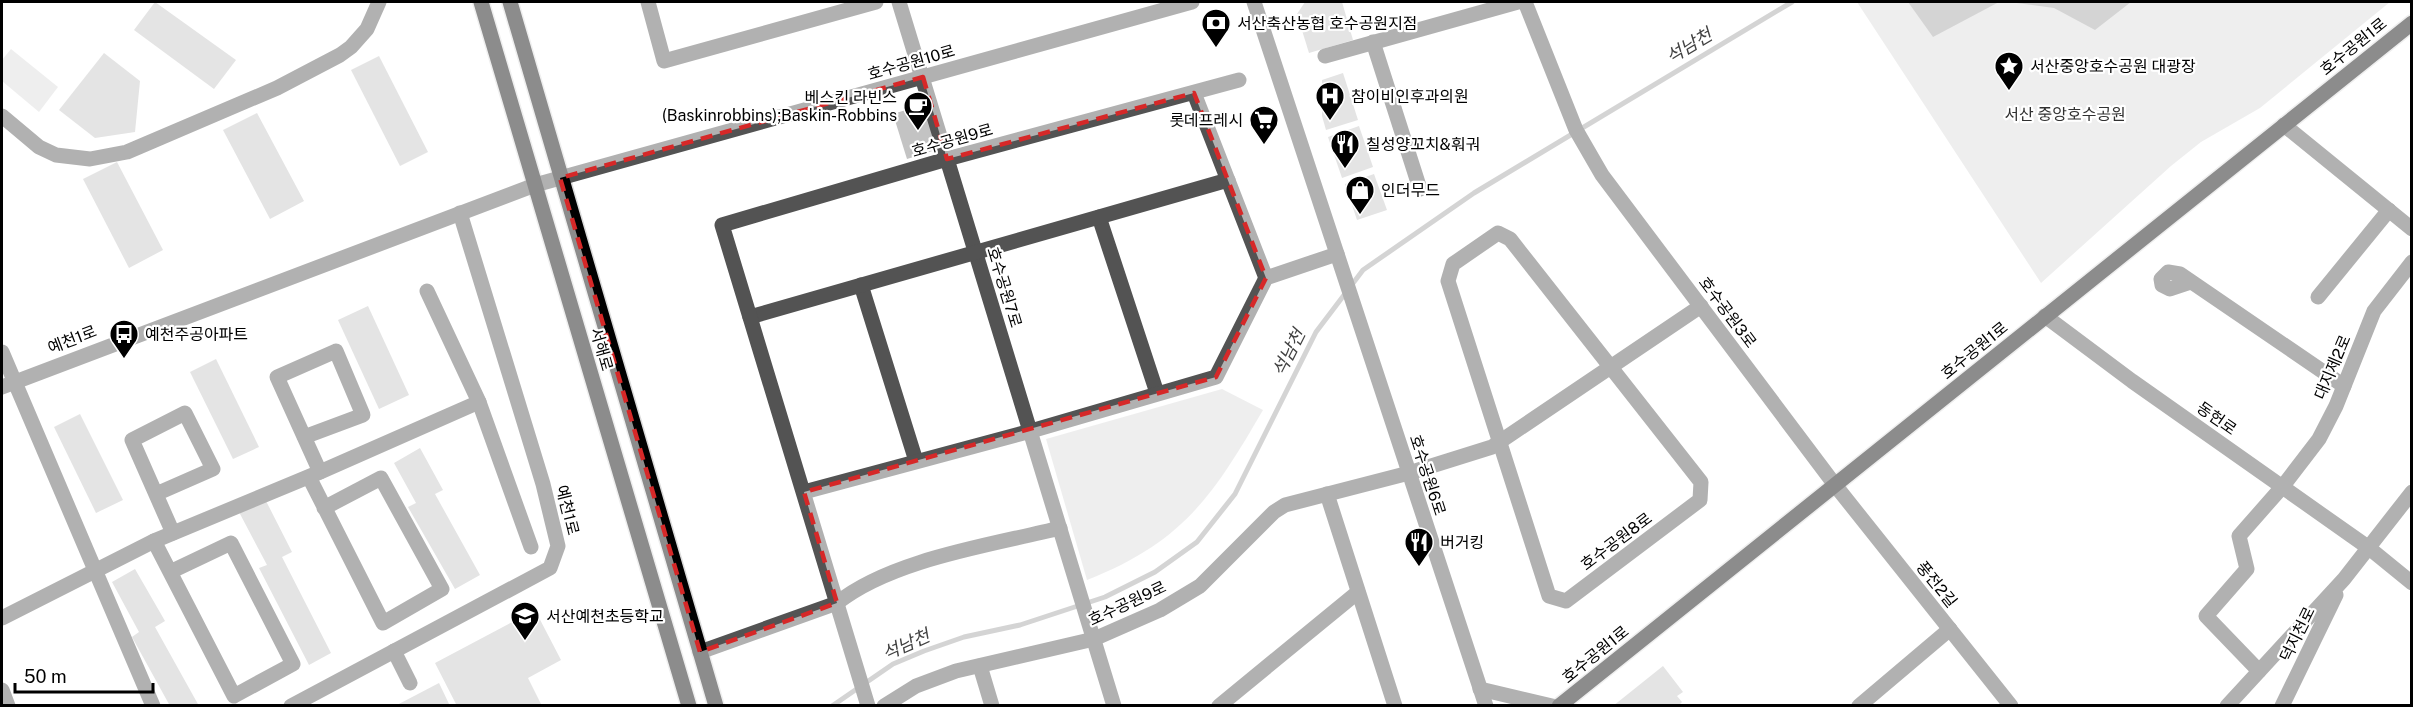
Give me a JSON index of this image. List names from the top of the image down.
{
  "streets": {
    "main road": ["호수공원1로", "서해로"],
    "street": [
      "호수공원10로",
      "호수공원9로",
      "호수공원7로",
      "호수공원3로",
      "예천1로",
      "대지제2로",
      "동헌로",
      "호수공원6로",
      "호수공원8로",
      "풍전2길",
      "덕지천로"
    ]
  },
  "crossings": [
    ["호수공원1로", "호수공원3로"],
    ["호수공원1로", "동헌로"],
    ["호수공원1로", "풍전2길"],
    ["호수공원10로", "호수공원7로"],
    ["호수공원10로", "예천1로"],
    ["호수공원10로", "서해로"],
    ["호수공원9로", "호수공원7로"],
    ["호수공원9로", "호수공원6로"],
    ["호수공원3로", "풍전2길"],
    ["예천1로", "서해로"],
    ["대지제2로", "동헌로"]
  ],
  "water": ["석남천"],
  "parks": ["서산 중앙호수공원"],
  "places": {
    "bank": ["서산축산농협 호수공원지점"],
    "place": ["서산중앙호수공원 대광장"],
    "hospital": ["참이비인후과의원"],
    "cafe": ["베스킨 라빈스 (Baskinrobbins);Baskin-Robbins"],
    "supermarket": ["롯데프레시"],
    "restaurant": ["칠성양꼬치&훠궈", "버거킹"],
    "shop": ["인더무드"],
    "bus stop": ["예천주공아파트"],
    "school or university": ["서산예천초등학교"]
  },
  "scale_bar": "50 m"
}
